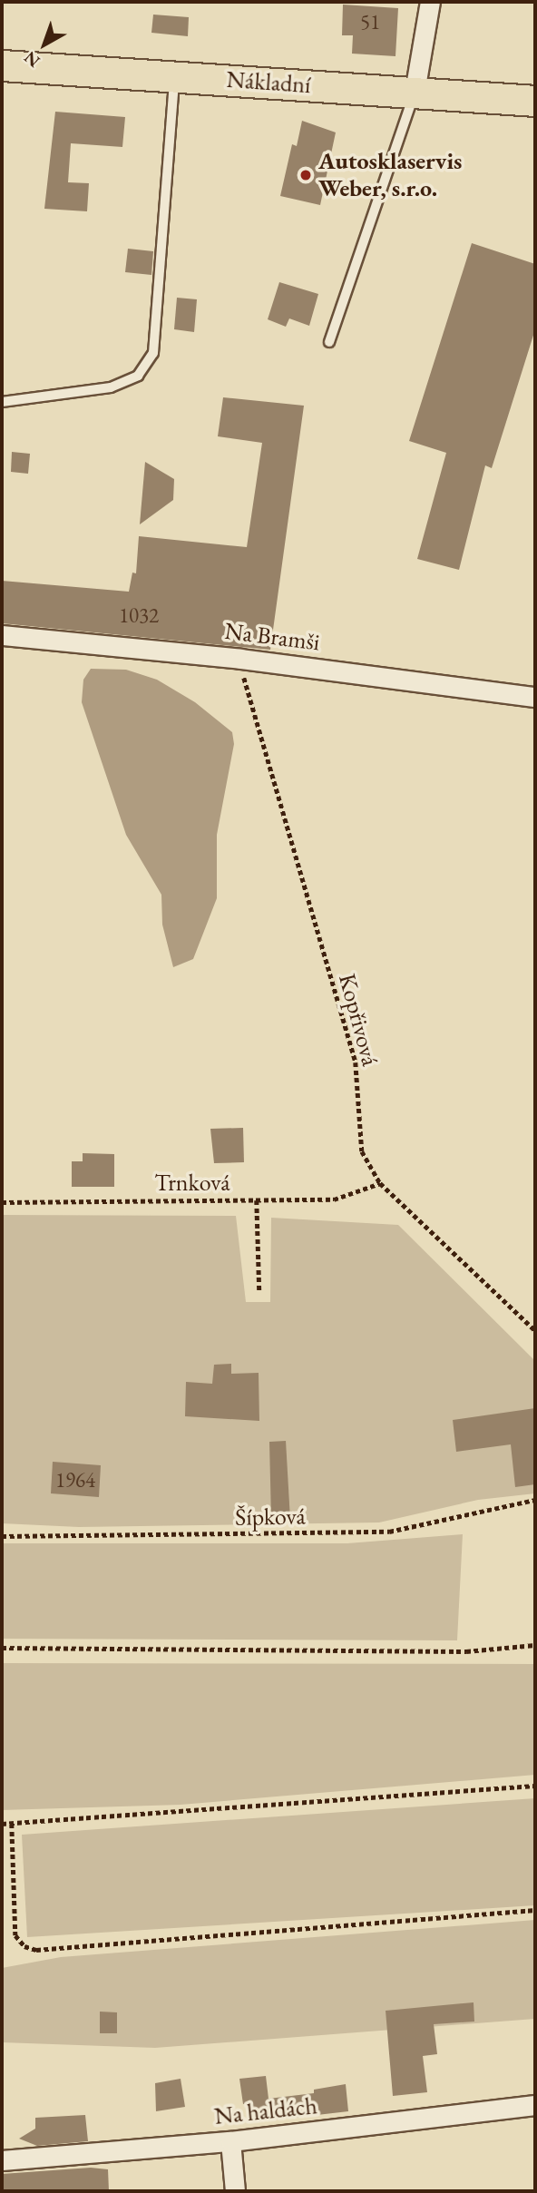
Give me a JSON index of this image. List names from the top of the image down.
{
  "streets": {
    "main road": ["Nákladní"],
    "street": ["Na Bramši", "Na haldách"],
    "path": ["Kopřivová", "Trnková", "Šípková"]
  },
  "crossings": [
    ["Na Bramši", "Kopřivová"],
    ["Kopřivová", "Trnková"]
  ],
  "places": ["Autosklaservis Weber, s.r.o."],
  "house_numbers": ["51", "1032", "1964"],
  "north": "bottom left"
}
